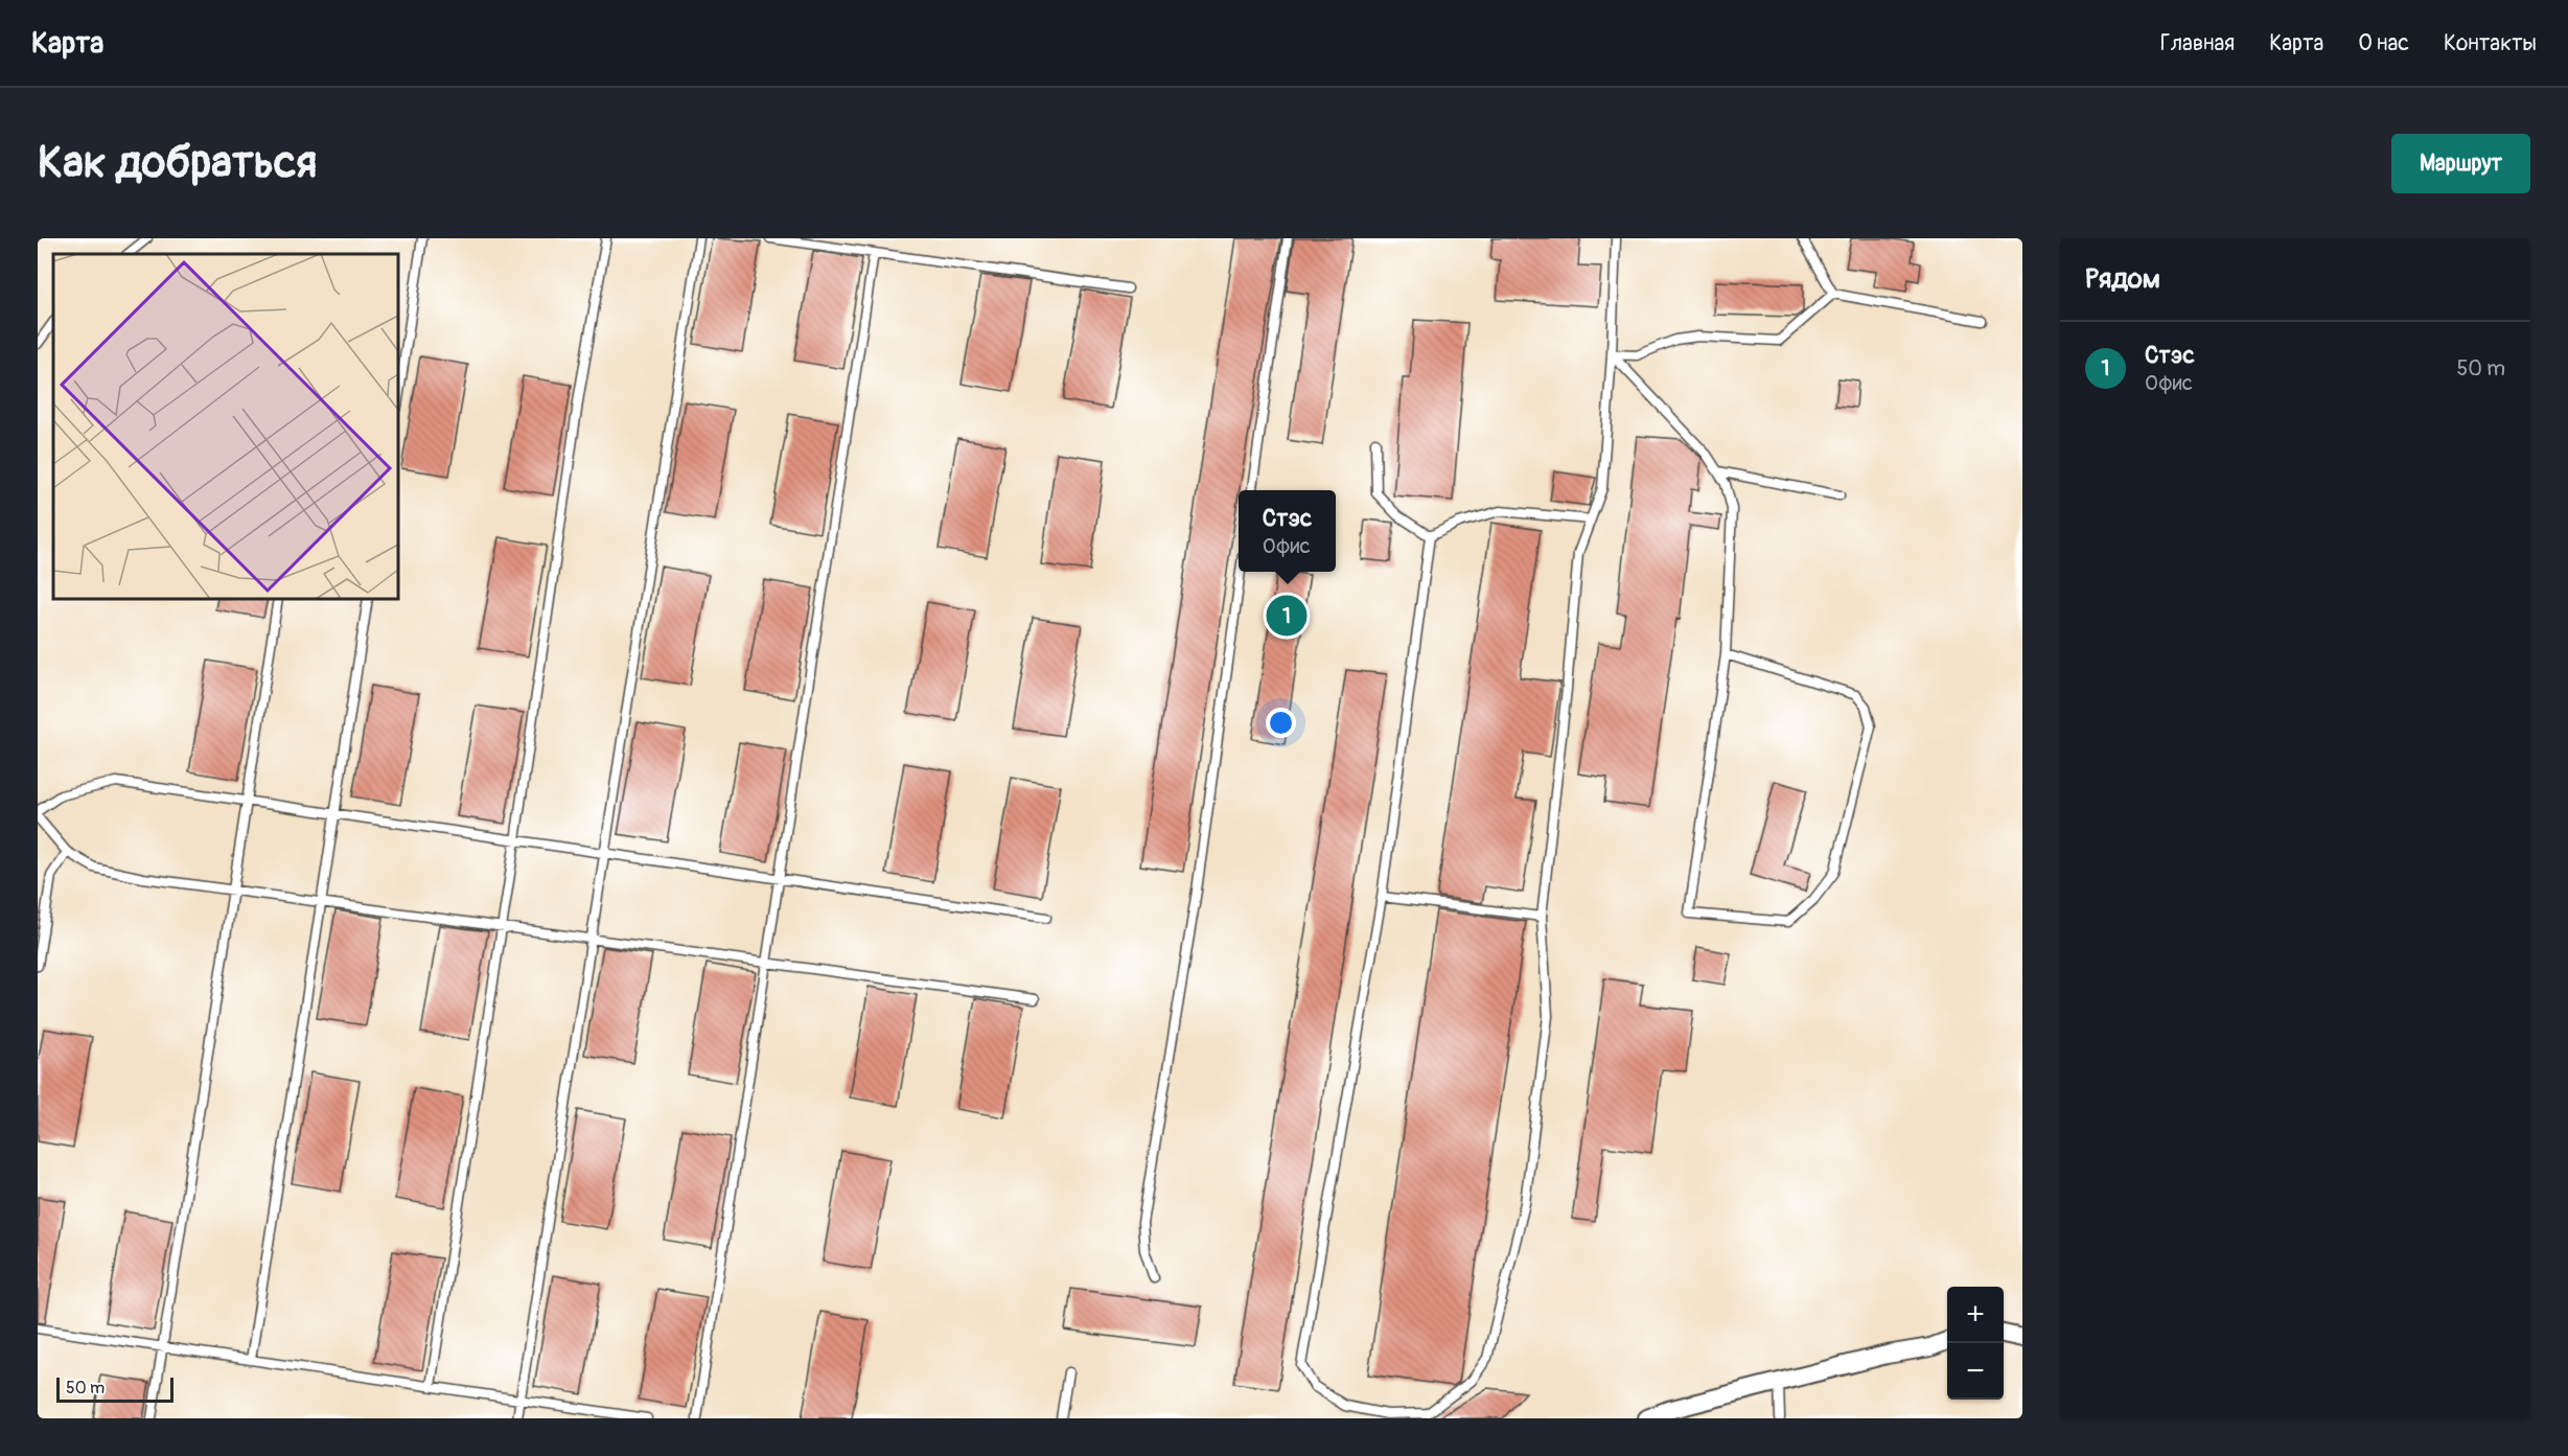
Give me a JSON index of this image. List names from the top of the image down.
{
  "scale_bar": "50 m",
  "page": {
    "header": "Карта",
    "nav": [
      "Главная",
      "Карта",
      "О нас",
      "Контакты"
    ],
    "buttons": "Маршрут",
    "title": "Как добраться",
    "heading": "Рядом",
    "list": [
      {
        "mark": "1",
        "name": "Стэс",
        "note": "Офис",
        "value": "50 m"
      }
    ],
    "popup": ["Стэс", "Офис"],
    "pins": "1",
    "map_buttons": ["+", "−"],
    "scale": "50 m"
  }
}
